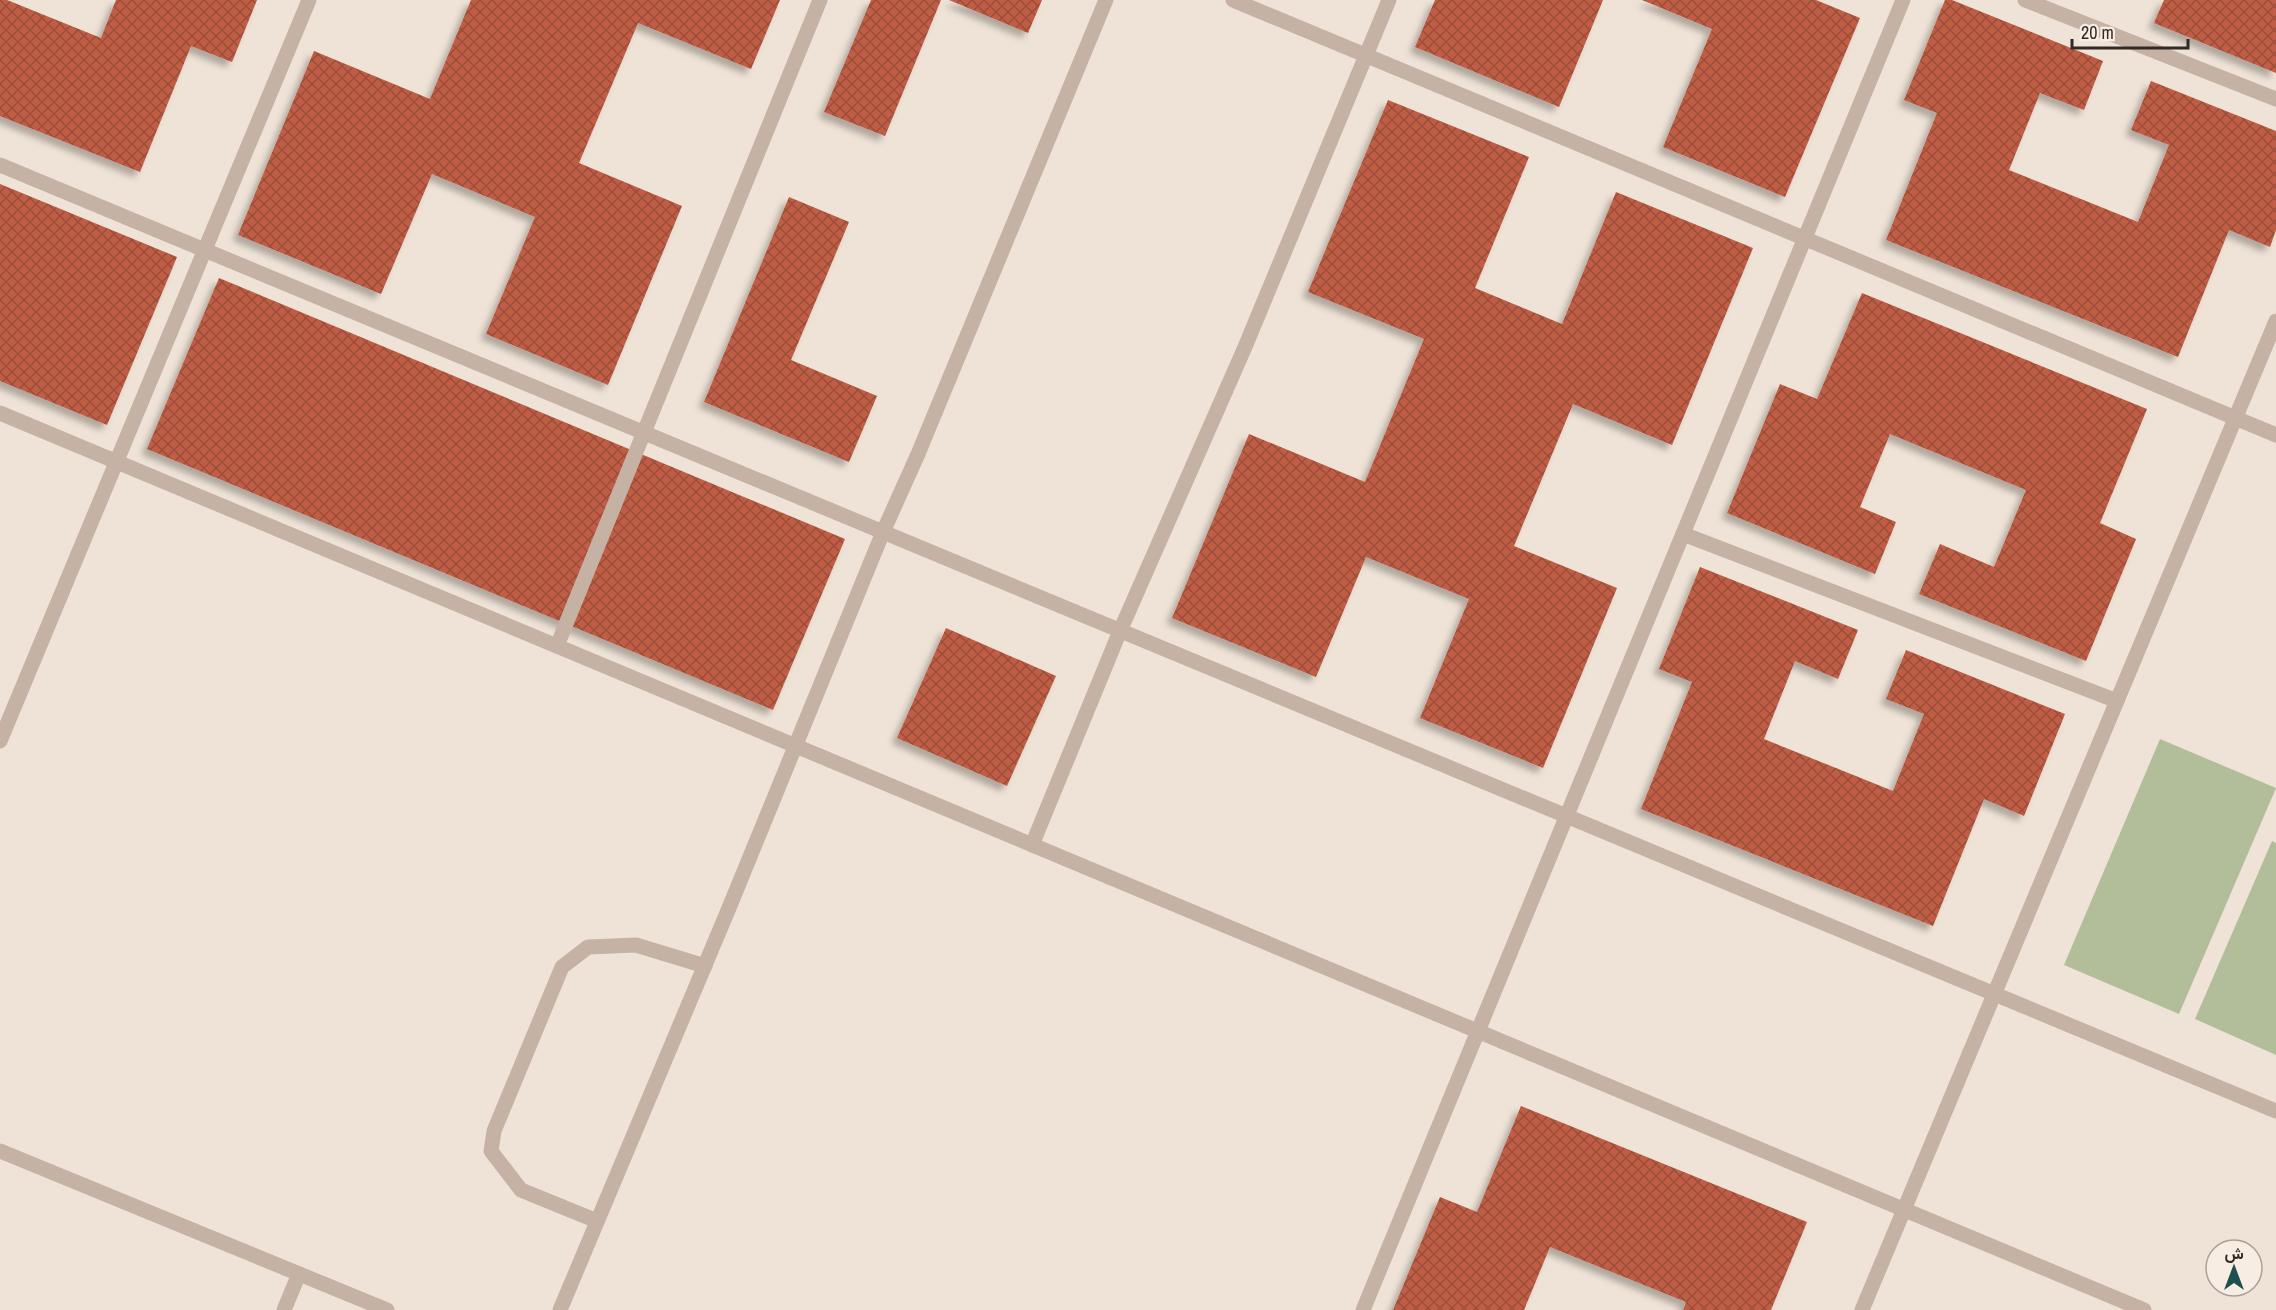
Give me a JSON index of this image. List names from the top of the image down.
{
  "scale_bar": "20 m",
  "north": "top"
}
